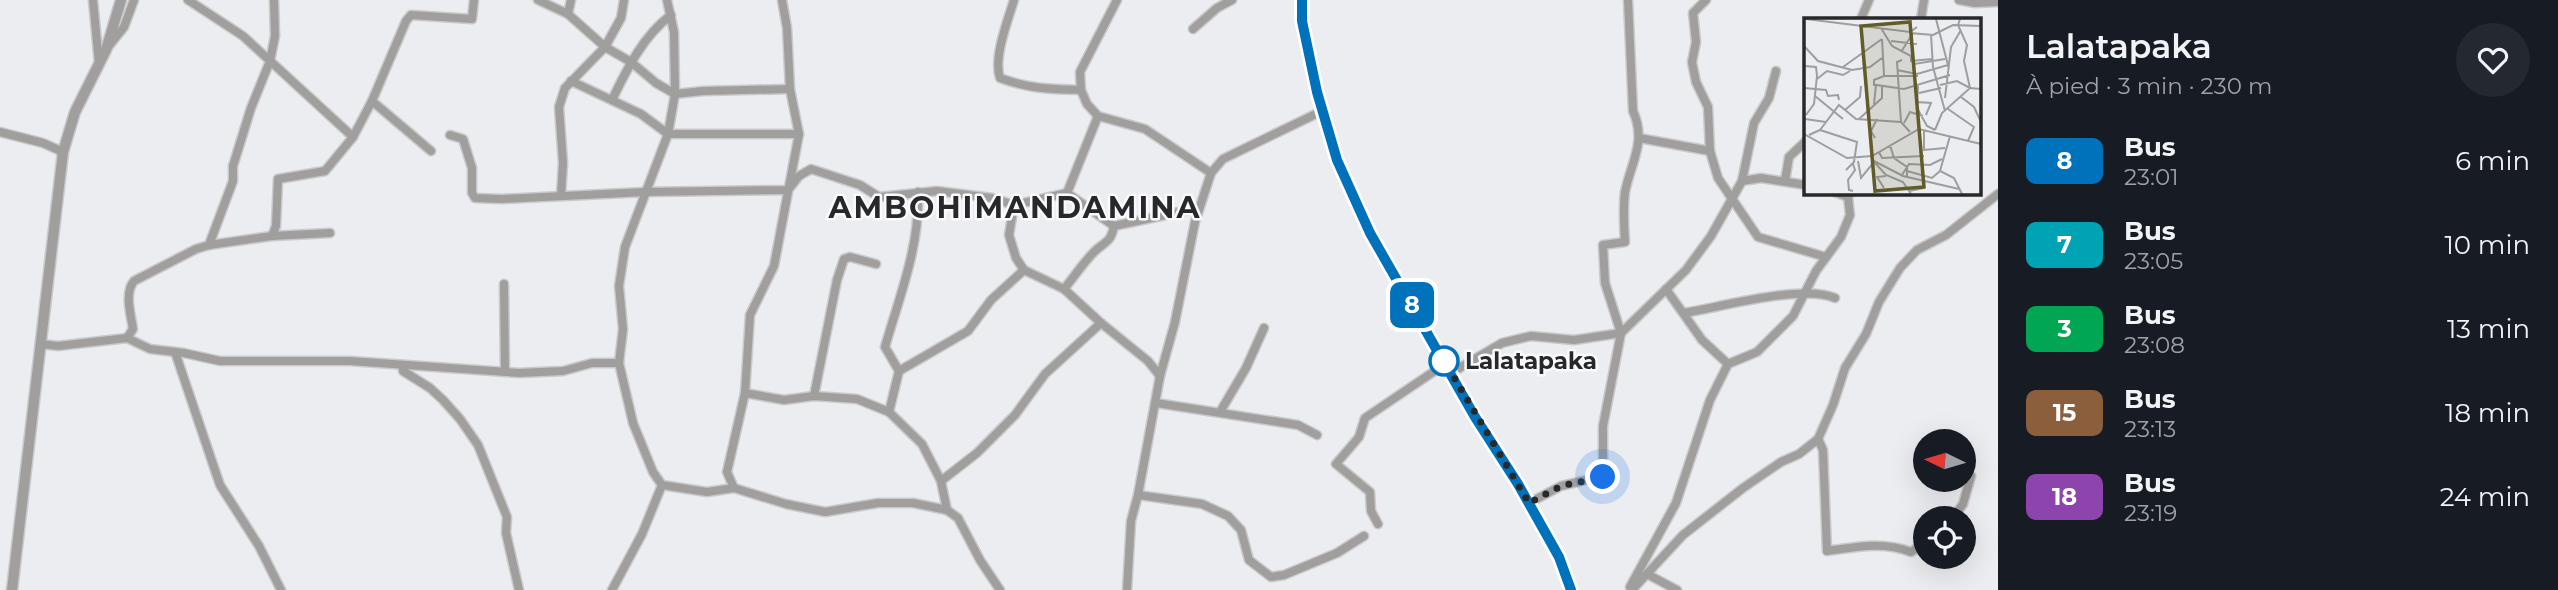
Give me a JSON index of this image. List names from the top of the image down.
{
  "districts": ["AMBOHIMANDAMINA"],
  "places": ["Lalatapaka"],
  "lines": ["bus line 8"],
  "north": "left",
  "page": {
    "on_map": "8",
    "heading": ["Lalatapaka", "À pied · 3 min · 230 m"],
    "list": [
      {
        "mark": "8",
        "name": "Bus",
        "note": "23:01",
        "value": "6 min"
      },
      {
        "mark": "7",
        "name": "Bus",
        "note": "23:05",
        "value": "10 min"
      },
      {
        "mark": "3",
        "name": "Bus",
        "note": "23:08",
        "value": "13 min"
      },
      {
        "mark": "15",
        "name": "Bus",
        "note": "23:13",
        "value": "18 min"
      },
      {
        "mark": "18",
        "name": "Bus",
        "note": "23:19",
        "value": "24 min"
      }
    ]
  }
}
